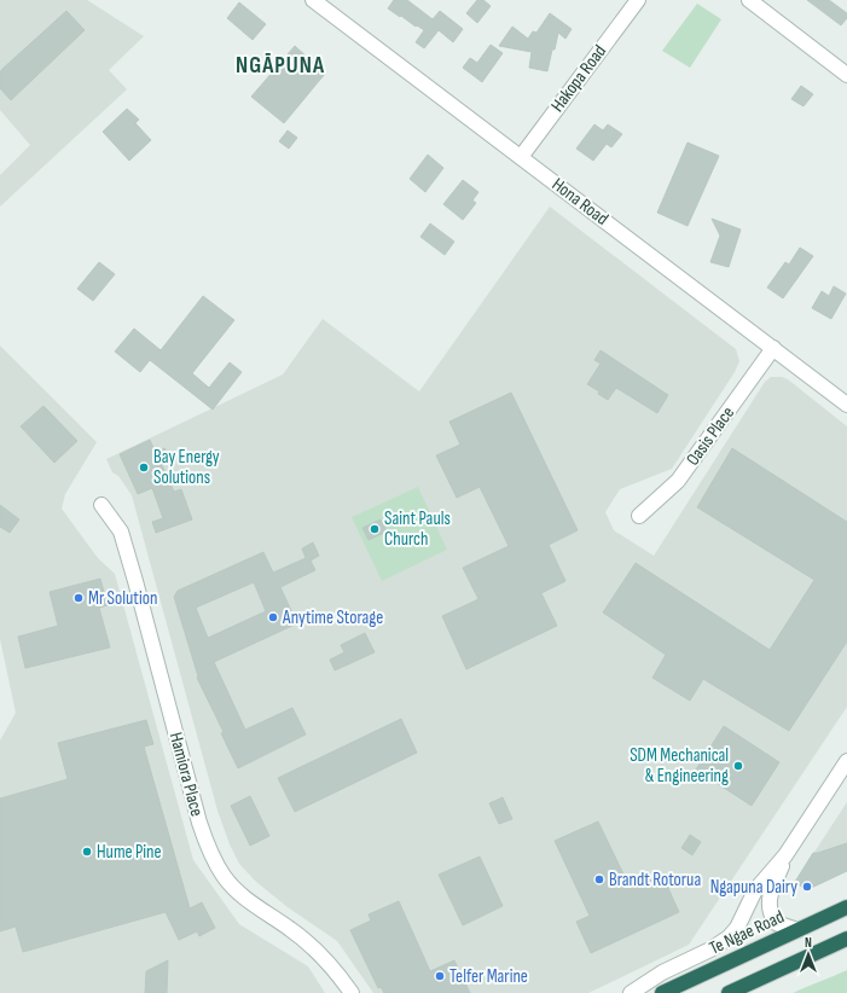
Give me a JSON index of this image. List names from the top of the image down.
{
  "streets": {
    "highway": ["Te Ngae Road"],
    "street": [
      "Hakopa Road",
      "Hona Road",
      "Oasis Place",
      "Hamiora Place"
    ]
  },
  "crossings": [
    ["Hakopa Road", "Hona Road"],
    ["Hona Road", "Oasis Place"]
  ],
  "districts": ["NGĀPUNA"],
  "places": [
    "Bay Energy Solutions",
    "Saint Pauls Church",
    "Mr Solution",
    "Anytime Storage",
    "SDM Mechanical & Engineering",
    "Hume Pine",
    "Brandt Rotorua",
    "Ngapuna Dairy",
    "Telfer Marine"
  ],
  "north": "top"
}
